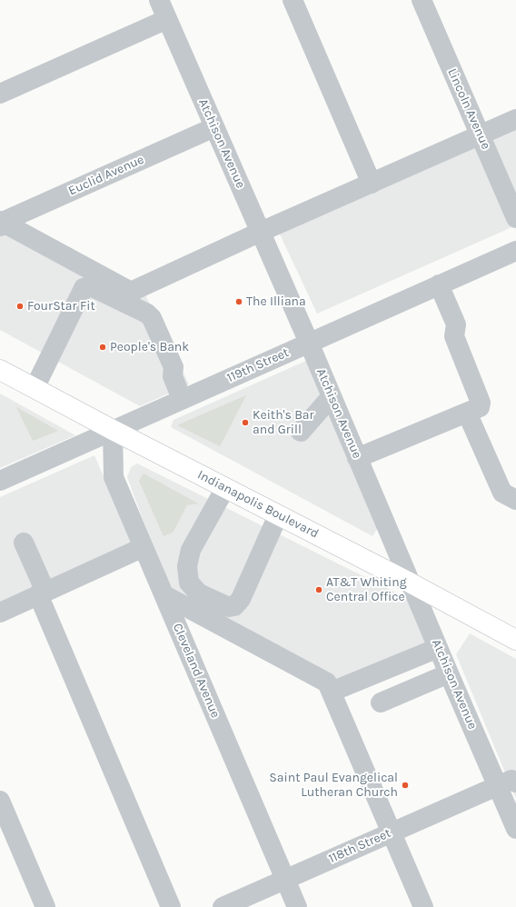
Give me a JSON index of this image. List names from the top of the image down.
{
  "streets": {
    "main road": ["Indianapolis Boulevard"],
    "street": [
      "Lincoln Avenue",
      "Atchison Avenue",
      "Euclid Avenue",
      "119th Street",
      "Cleveland Avenue",
      "118th Street"
    ]
  },
  "crossings": [
    ["Atchison Avenue", "Euclid Avenue"],
    ["Atchison Avenue", "119th Street"],
    ["Atchison Avenue", "Indianapolis Boulevard"],
    ["Atchison Avenue", "118th Street"],
    ["119th Street", "Indianapolis Boulevard"],
    ["119th Street", "Cleveland Avenue"],
    ["Indianapolis Boulevard", "Cleveland Avenue"],
    ["Cleveland Avenue", "118th Street"]
  ],
  "places": [
    "The Illiana",
    "FourStar Fit",
    "People's Bank",
    "Keith's Bar and Grill",
    "AT&T Whiting Central Office",
    "Saint Paul Evangelical Lutheran Church"
  ]
}
